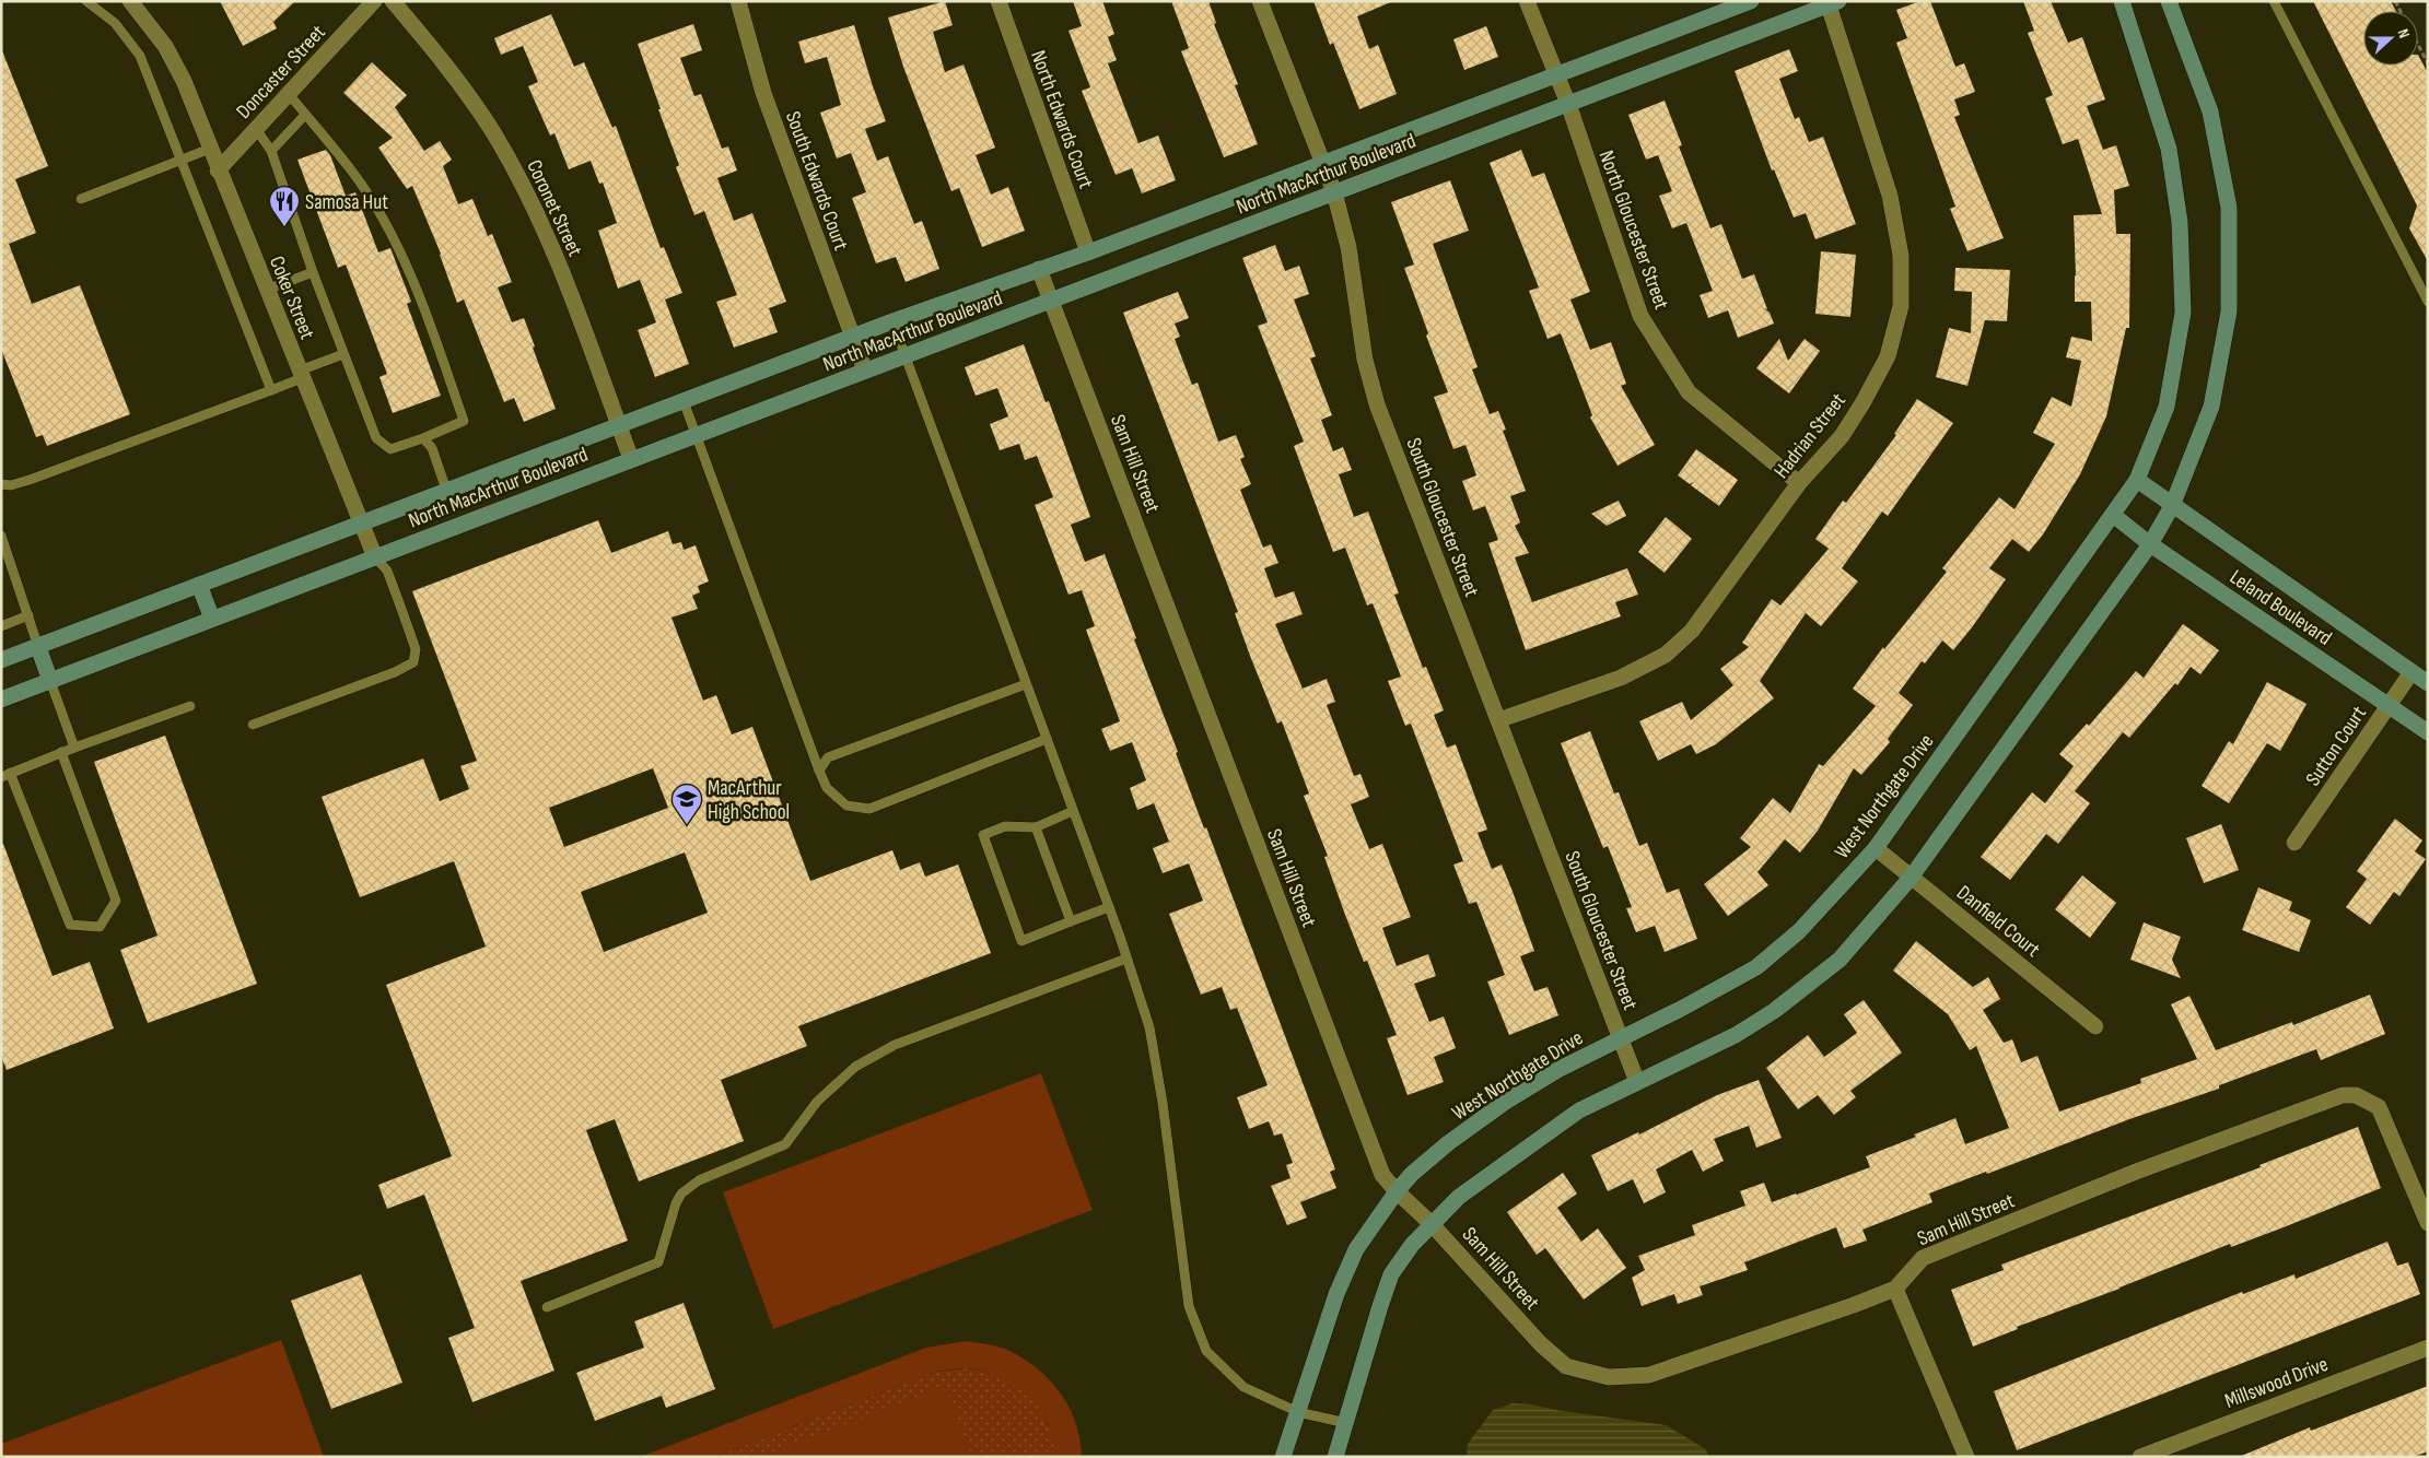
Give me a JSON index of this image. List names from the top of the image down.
{
  "streets": {
    "main road": ["North MacArthur Boulevard", "Leland Boulevard", "West Northgate Drive"],
    "street": [
      "Doncaster Street",
      "North Edwards Court",
      "South Edwards Court",
      "Coronet Street",
      "North Gloucester Street",
      "Coker Street",
      "Hadrian Street",
      "Sam Hill Street",
      "South Gloucester Street",
      "Sutton Court",
      "Danfield Court",
      "Millswood Drive"
    ]
  },
  "crossings": [
    ["Doncaster Street", "Coker Street"],
    ["North Edwards Court", "North MacArthur Boulevard"],
    ["North MacArthur Boulevard", "South Edwards Court"],
    ["North MacArthur Boulevard", "Coronet Street"],
    ["North MacArthur Boulevard", "North Gloucester Street"],
    ["North MacArthur Boulevard", "Coker Street"],
    ["North MacArthur Boulevard", "Hadrian Street"],
    ["North MacArthur Boulevard", "Sam Hill Street"],
    ["North MacArthur Boulevard", "South Gloucester Street"],
    ["North Gloucester Street", "Hadrian Street"],
    ["Hadrian Street", "South Gloucester Street"],
    ["Sam Hill Street", "West Northgate Drive"],
    ["South Gloucester Street", "West Northgate Drive"],
    ["Leland Boulevard", "Sutton Court"],
    ["Leland Boulevard", "West Northgate Drive"],
    ["West Northgate Drive", "Danfield Court"]
  ],
  "places": {
    "restaurant": ["Samosa Hut"],
    "school or university": ["MacArthur High School"]
  },
  "north": "right"
}
